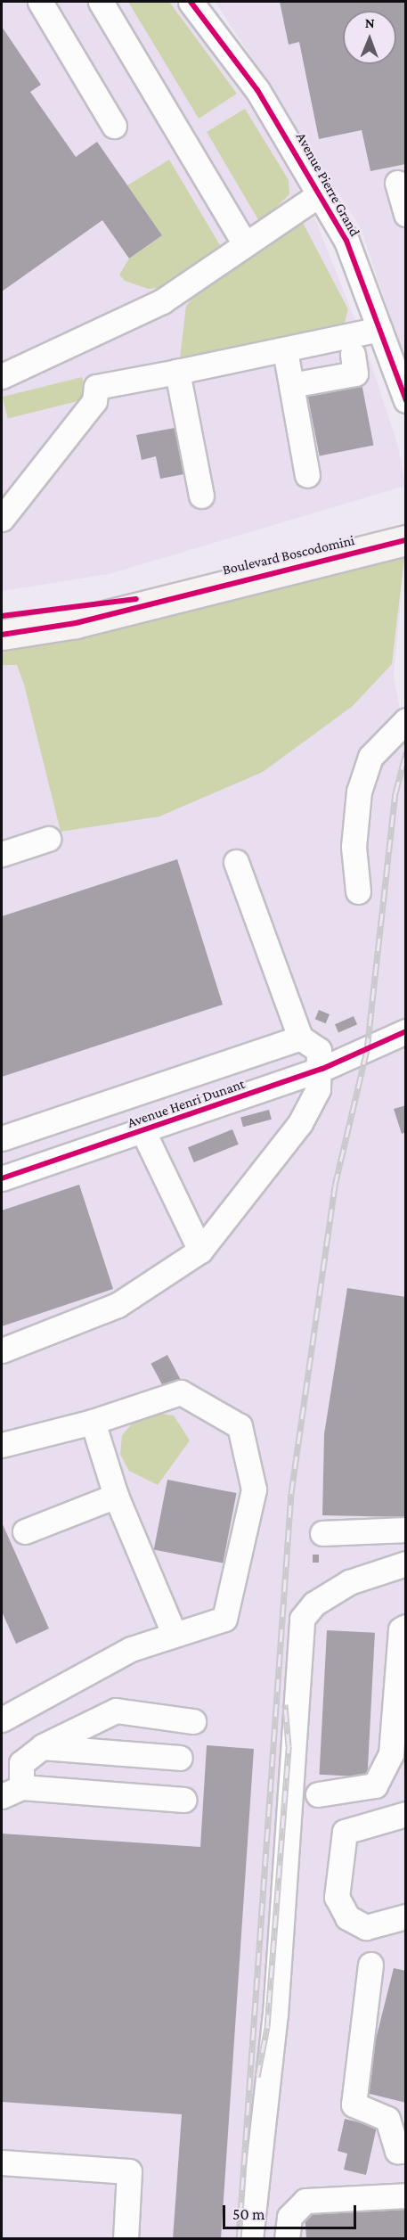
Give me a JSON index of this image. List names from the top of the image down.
{
  "streets": {
    "main road": ["Boulevard Boscodomini"],
    "street": ["Avenue Pierre Grand", "Avenue Henri Dunant"]
  },
  "scale_bar": "50 m",
  "north": "top"
}
